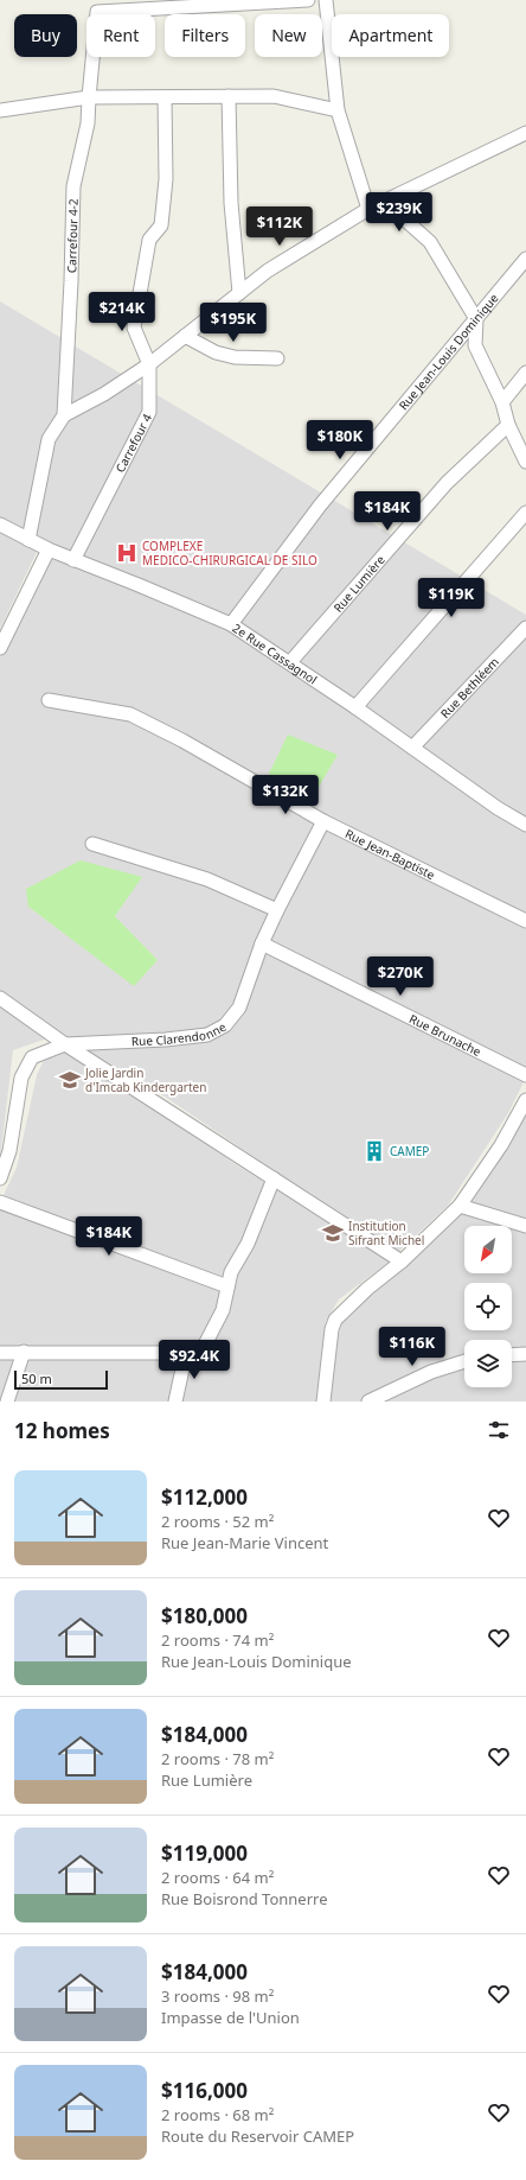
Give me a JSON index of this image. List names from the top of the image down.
{
  "streets": {
    "street": [
      "Carrefour 4-2",
      "Rue Jean-Louis Dominique",
      "Carrefour 4",
      "Rue Lumière",
      "2e Rue Cassagnol",
      "Rue Bethléem",
      "Rue Jean-Baptiste",
      "Rue Clarendonne",
      "Rue Brunache"
    ]
  },
  "crossings": [
    ["Rue Jean-Louis Dominique", "2e Rue Cassagnol"],
    ["Carrefour 4", "2e Rue Cassagnol"],
    ["Rue Lumière", "2e Rue Cassagnol"],
    ["2e Rue Cassagnol", "Rue Bethléem"],
    ["Rue Jean-Baptiste", "Rue Clarendonne"],
    ["Rue Clarendonne", "Rue Brunache"]
  ],
  "places": {
    "hospital": ["COMPLEXE MEDICO-CHIRURGICAL DE SILO"],
    "school or university": ["Jolie Jardin d'Imcab Kindergarten", "Institution Sifrant Michel"],
    "building": ["CAMEP"]
  },
  "scale_bar": "50 m",
  "north": "bottom left",
  "page": {
    "chip": [
      "Buy",
      "Rent",
      "Filters",
      "New",
      "Apartment"
    ],
    "price": [
      "$239K",
      "$112K",
      "$214K",
      "$195K",
      "$180K",
      "$184K",
      "$119K",
      "$132K",
      "$270K",
      "$184K",
      "$116K",
      "$92.4K"
    ],
    "scale": "50 m",
    "heading": "12 homes",
    "list": [
      {
        "name": "$112,000",
        "note": "2 rooms · 52 m² · Rue Jean-Marie Vincent"
      },
      {
        "name": "$180,000",
        "note": "2 rooms · 74 m² · Rue Jean-Louis Dominique"
      },
      {
        "name": "$184,000",
        "note": "2 rooms · 78 m² · Rue Lumière"
      },
      {
        "name": "$119,000",
        "note": "2 rooms · 64 m² · Rue Boisrond Tonnerre"
      },
      {
        "name": "$184,000",
        "note": "3 rooms · 98 m² · Impasse de l'Union"
      },
      {
        "name": "$116,000",
        "note": "2 rooms · 68 m² · Route du Reservoir CAMEP"
      }
    ]
  }
}
